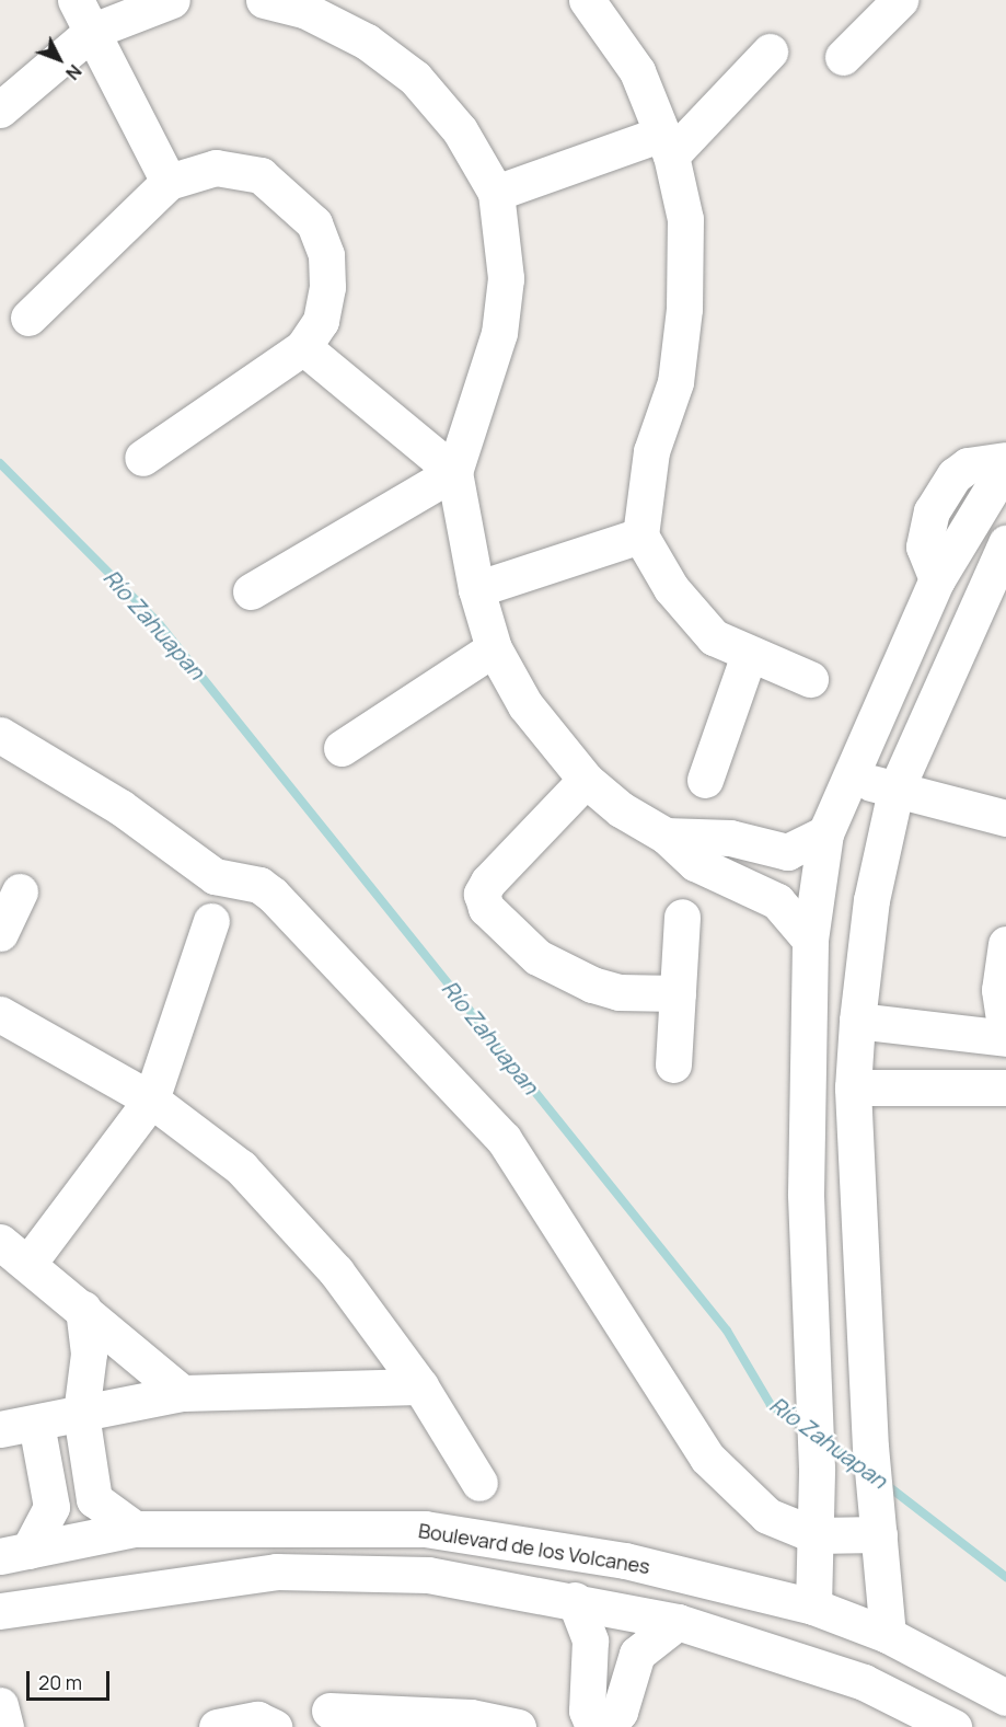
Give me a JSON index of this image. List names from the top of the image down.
{
  "streets": {
    "street": ["Boulevard de los Volcanes"]
  },
  "water": ["Río Zahuapan"],
  "scale_bar": "20 m",
  "north": "bottom right"
}
